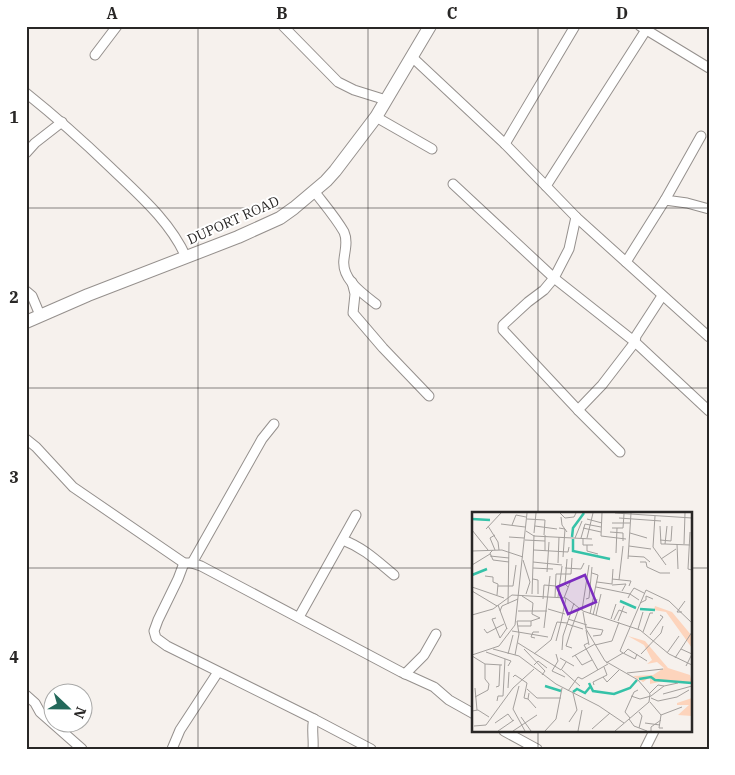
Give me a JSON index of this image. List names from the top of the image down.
{
  "streets": {
    "street": ["DUPORT ROAD"]
  },
  "north": "right",
  "grid": {
    "columns": [
      "A",
      "B",
      "C",
      "D"
    ],
    "rows": [
      "1",
      "2",
      "3",
      "4"
    ]
  }
}
